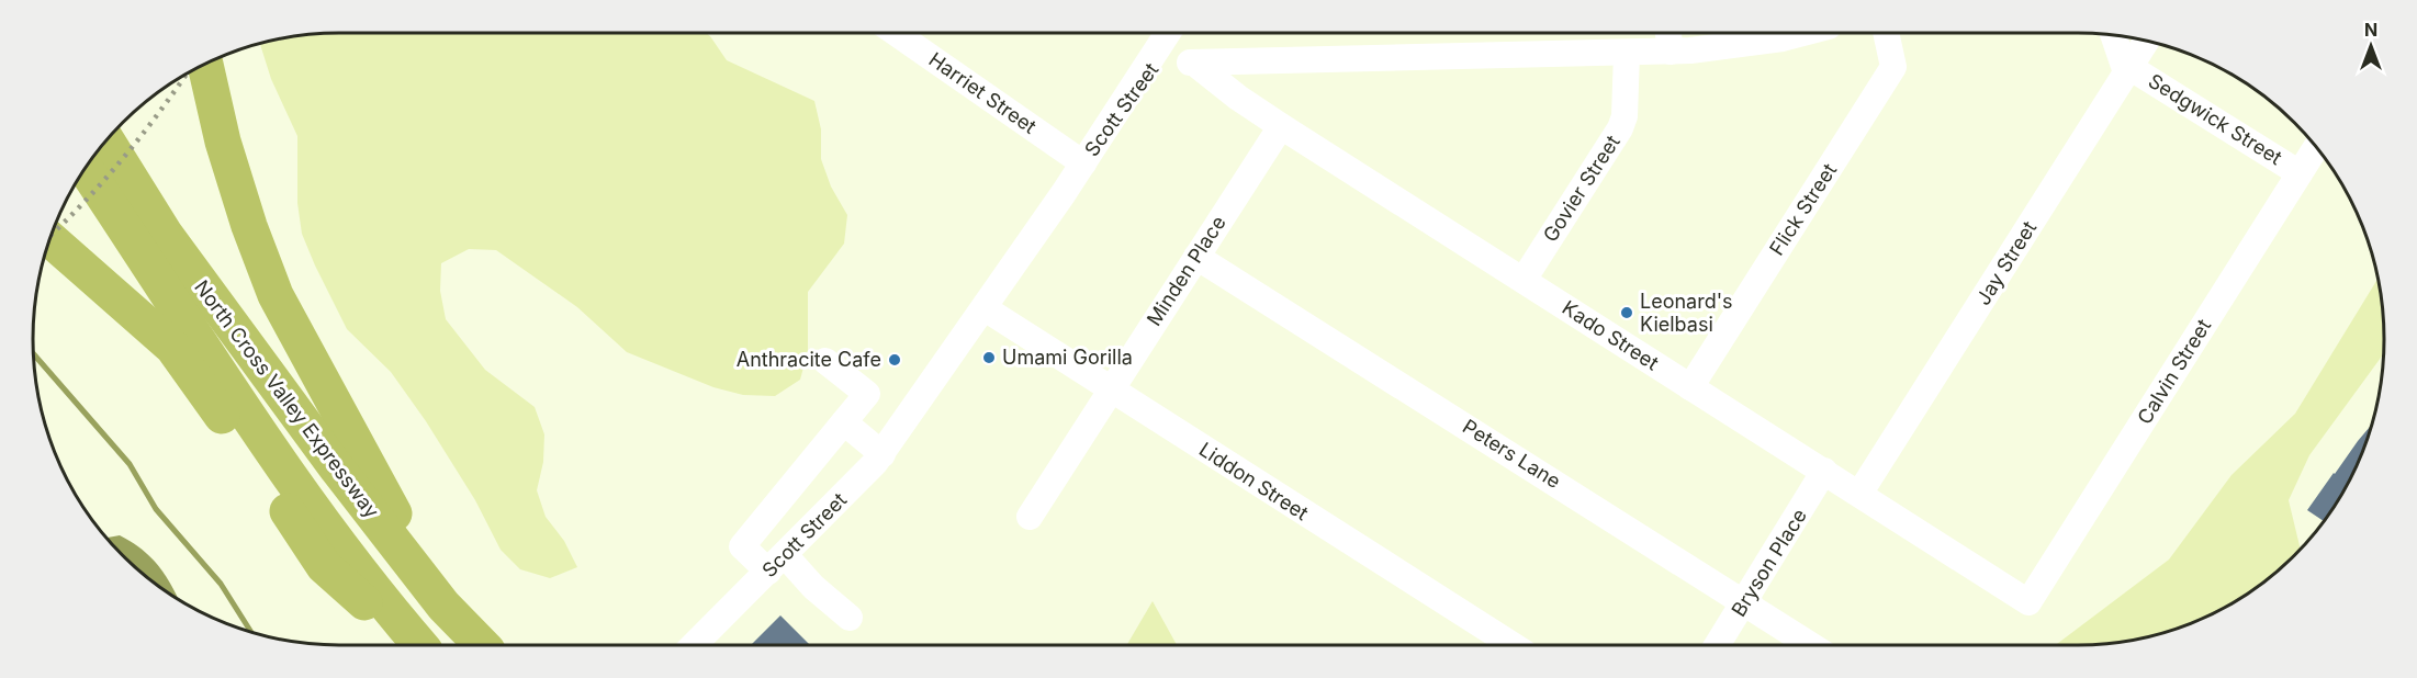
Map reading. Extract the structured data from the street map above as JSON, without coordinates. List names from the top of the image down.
{
  "streets": {
    "highway": ["North Cross Valley Expressway"],
    "street": [
      "Harriet Street",
      "Scott Street",
      "Sedgwick Street",
      "Govier Street",
      "Flick Street",
      "Jay Street",
      "Minden Place",
      "Kado Street",
      "Calvin Street",
      "Peters Lane",
      "Liddon Street",
      "Bryson Place"
    ]
  },
  "crossings": [
    ["Harriet Street", "Scott Street"],
    ["Scott Street", "Govier Street"],
    ["Scott Street", "Kado Street"],
    ["Scott Street", "Liddon Street"],
    ["Sedgwick Street", "Jay Street"],
    ["Sedgwick Street", "Calvin Street"],
    ["Govier Street", "Kado Street"],
    ["Flick Street", "Kado Street"],
    ["Jay Street", "Kado Street"],
    ["Minden Place", "Kado Street"],
    ["Minden Place", "Peters Lane"],
    ["Minden Place", "Liddon Street"],
    ["Kado Street", "Calvin Street"],
    ["Kado Street", "Bryson Place"],
    ["Peters Lane", "Bryson Place"]
  ],
  "places": ["Leonard's Kielbasi", "Umami Gorilla", "Anthracite Cafe"],
  "north": "top"
}
